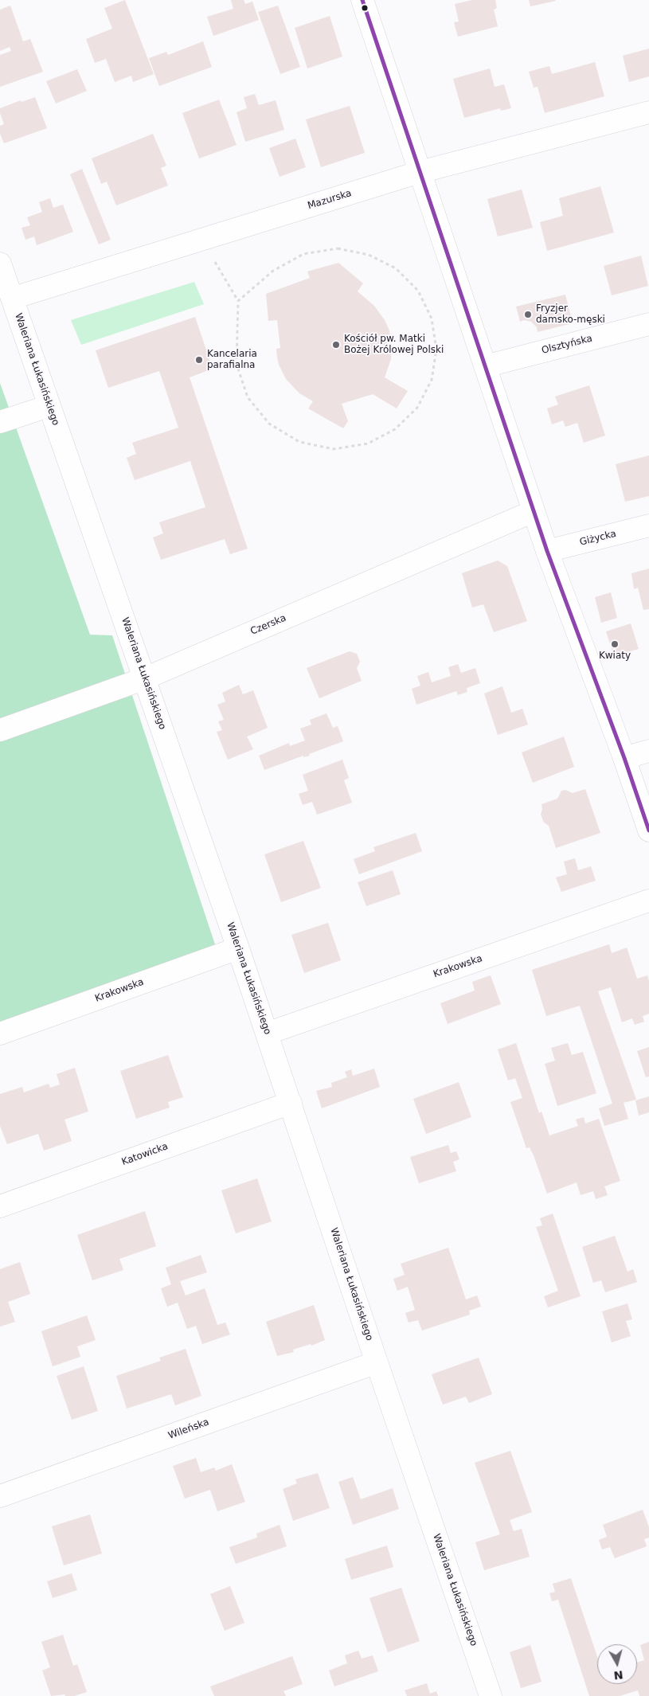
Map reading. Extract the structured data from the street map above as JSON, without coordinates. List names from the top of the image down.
{
  "streets": {
    "street": [
      "Mazurska",
      "Olsztyńska",
      "Waleriana Łukasińskiego",
      "Giżycka",
      "Czerska",
      "Krakowska",
      "Katowicka",
      "Wileńska"
    ]
  },
  "crossings": [
    ["Mazurska", "Waleriana Łukasińskiego"],
    ["Waleriana Łukasińskiego", "Czerska"],
    ["Waleriana Łukasińskiego", "Krakowska"],
    ["Waleriana Łukasińskiego", "Katowicka"],
    ["Waleriana Łukasińskiego", "Wileńska"]
  ],
  "places": [
    "Fryzjer damsko-męski",
    "Kościół pw. Matki Bożej Królowej Polski",
    "Kancelaria parafialna",
    "Kwiaty"
  ],
  "north": "bottom"
}
